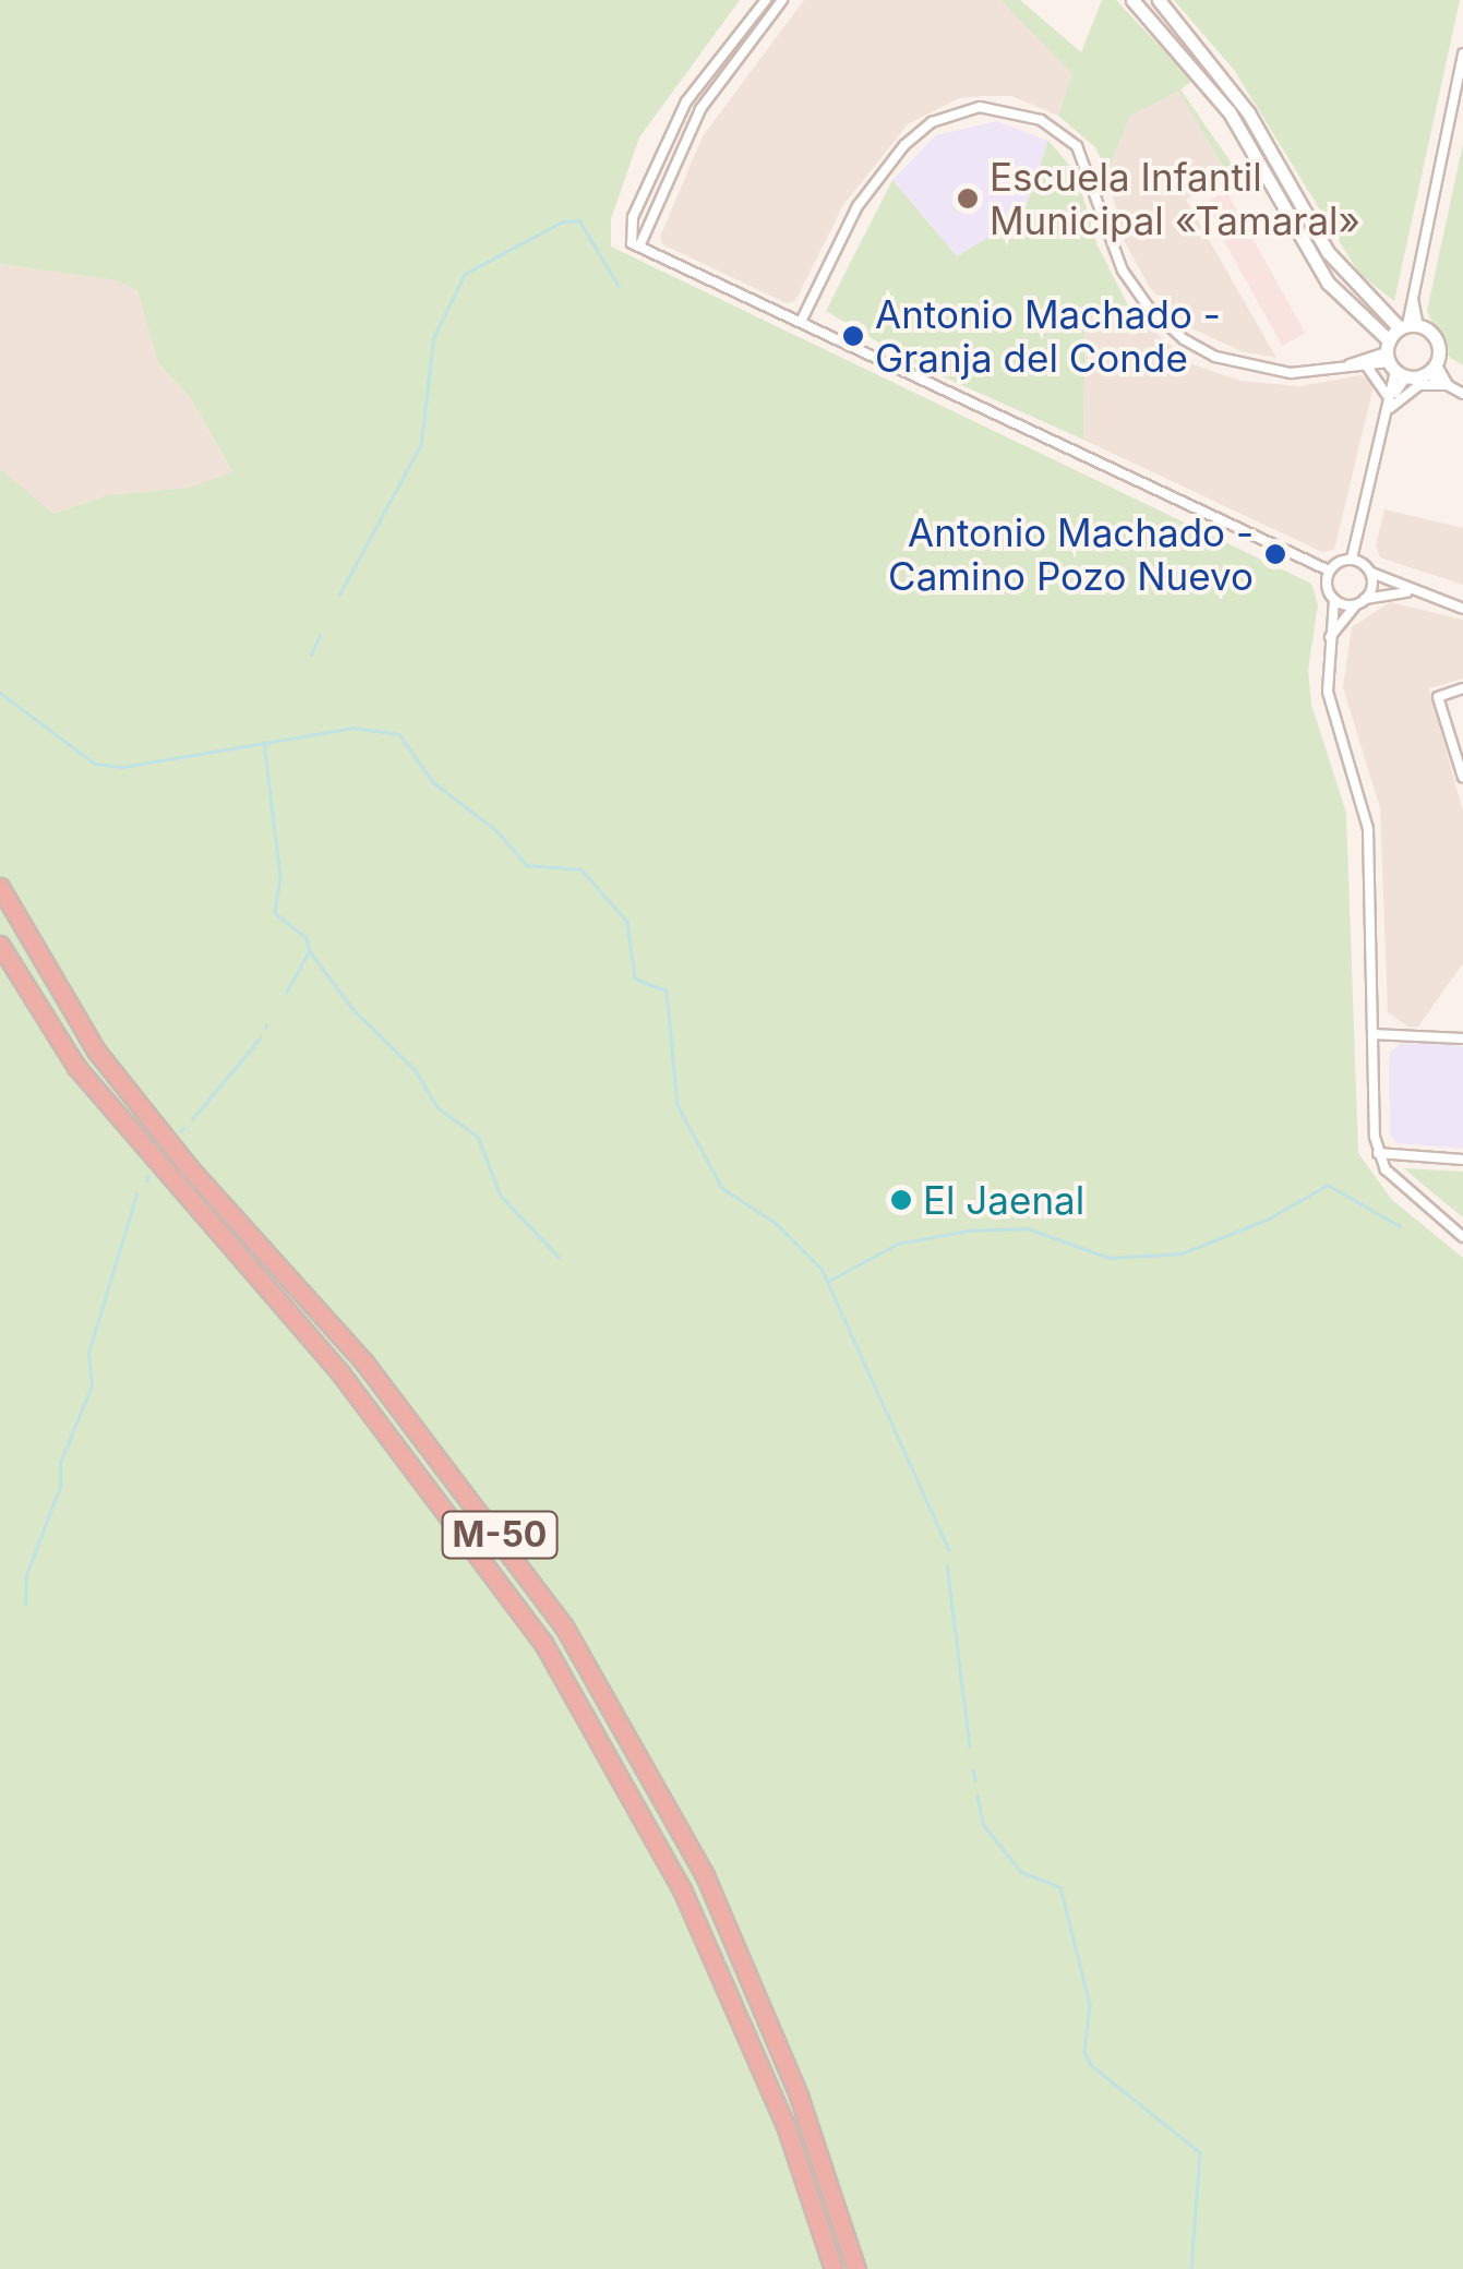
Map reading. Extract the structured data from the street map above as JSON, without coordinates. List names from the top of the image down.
{
  "streets": {
    "highway": ["M-50"]
  },
  "places": [
    "Escuela Infantil Municipal «Tamaral»",
    "Antonio Machado - Granja del Conde",
    "Antonio Machado - Camino Pozo Nuevo",
    "El Jaenal"
  ]
}
